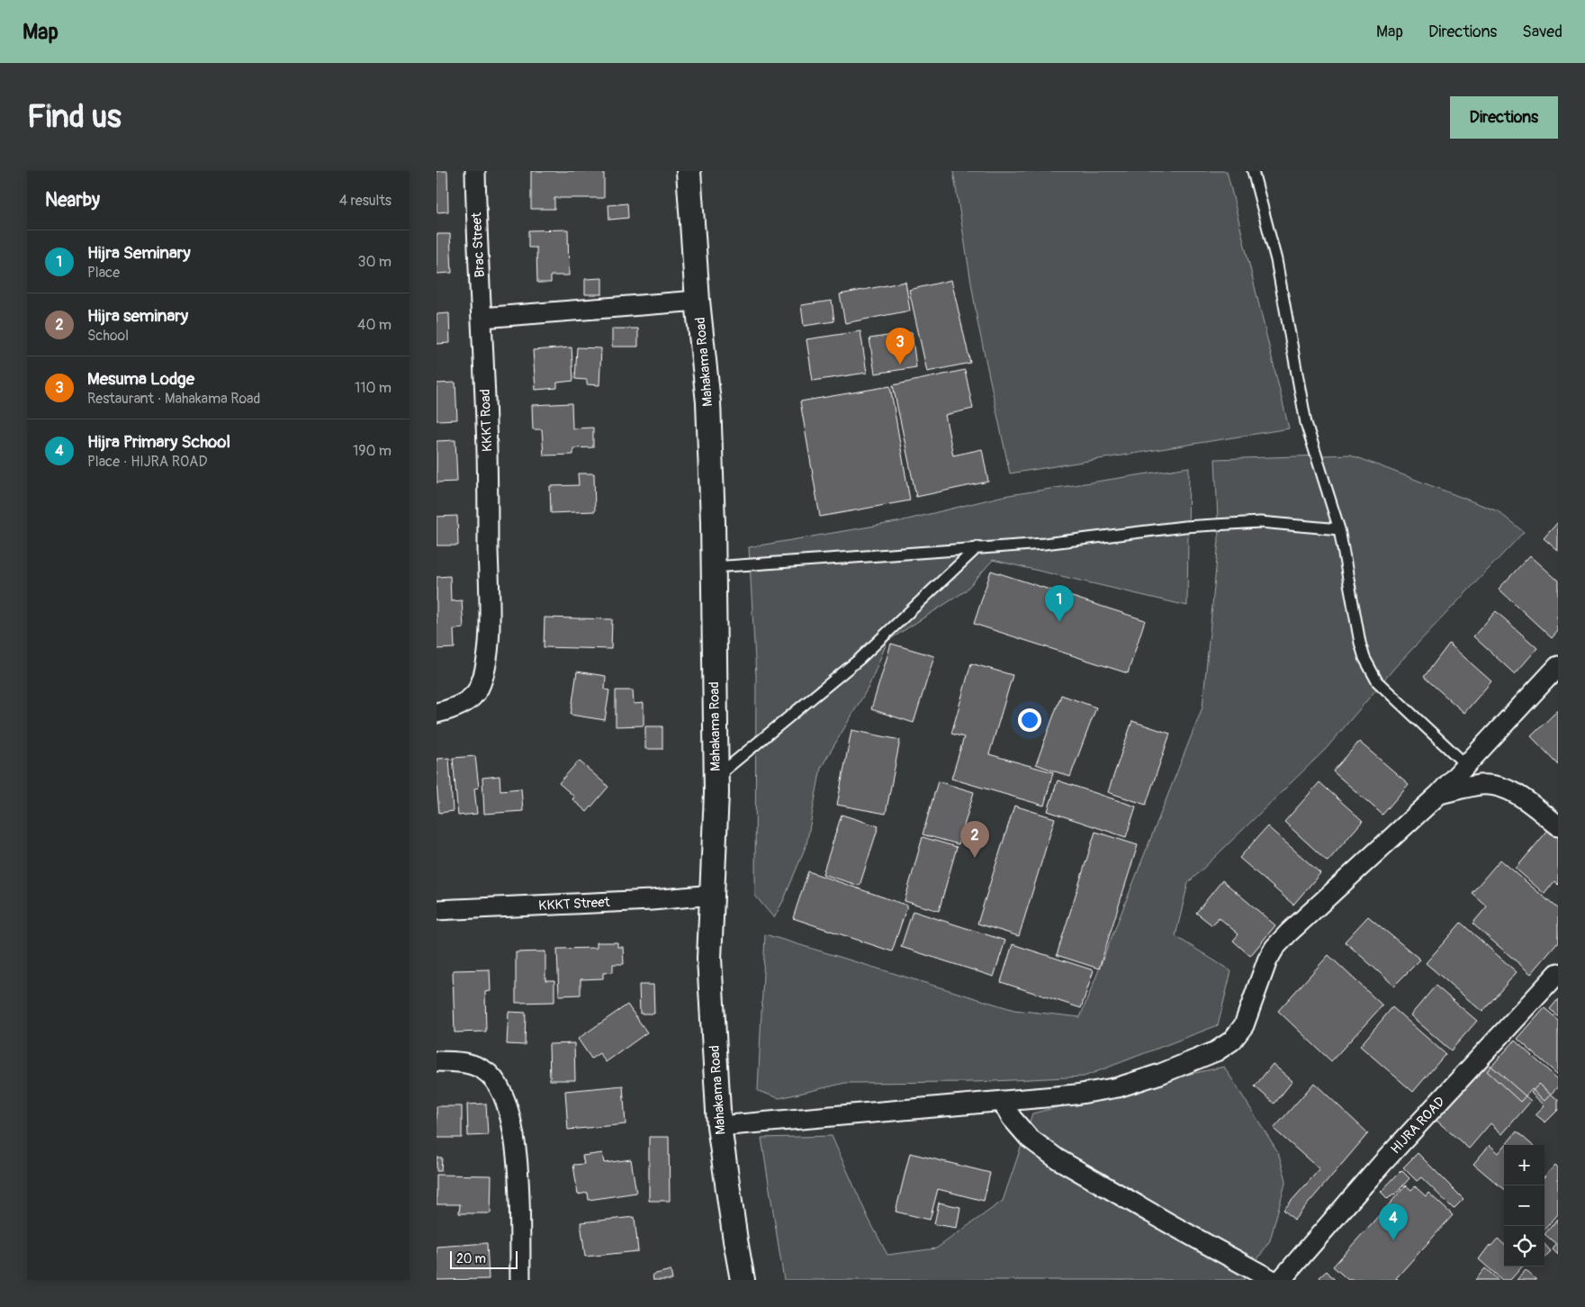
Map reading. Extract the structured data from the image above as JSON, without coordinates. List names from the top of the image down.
{
  "streets": {
    "street": [
      "Brac Street",
      "Mahakama Road",
      "KKKT Road",
      "KKKT Street",
      "HIJRA ROAD"
    ]
  },
  "crossings": [
    ["Brac Street", "KKKT Road"],
    ["Mahakama Road", "KKKT Street"]
  ],
  "scale_bar": "20 m",
  "page": {
    "header": "Map",
    "nav": ["Map", "Directions", "Saved"],
    "buttons": "Directions",
    "title": "Find us",
    "heading": ["Nearby", "4 results"],
    "list": [
      {
        "mark": "1",
        "name": "Hijra Seminary",
        "note": "Place",
        "value": "30 m"
      },
      {
        "mark": "2",
        "name": "Hijra seminary",
        "note": "School",
        "value": "40 m"
      },
      {
        "mark": "3",
        "name": "Mesuma Lodge",
        "note": "Restaurant · Mahakama Road",
        "value": "110 m"
      },
      {
        "mark": "4",
        "name": "Hijra Primary School",
        "note": "Place · HIJRA ROAD",
        "value": "190 m"
      }
    ],
    "pins": [
      "3",
      "1",
      "2",
      "4"
    ],
    "map_buttons": ["+", "−"],
    "scale": "20 m"
  }
}
